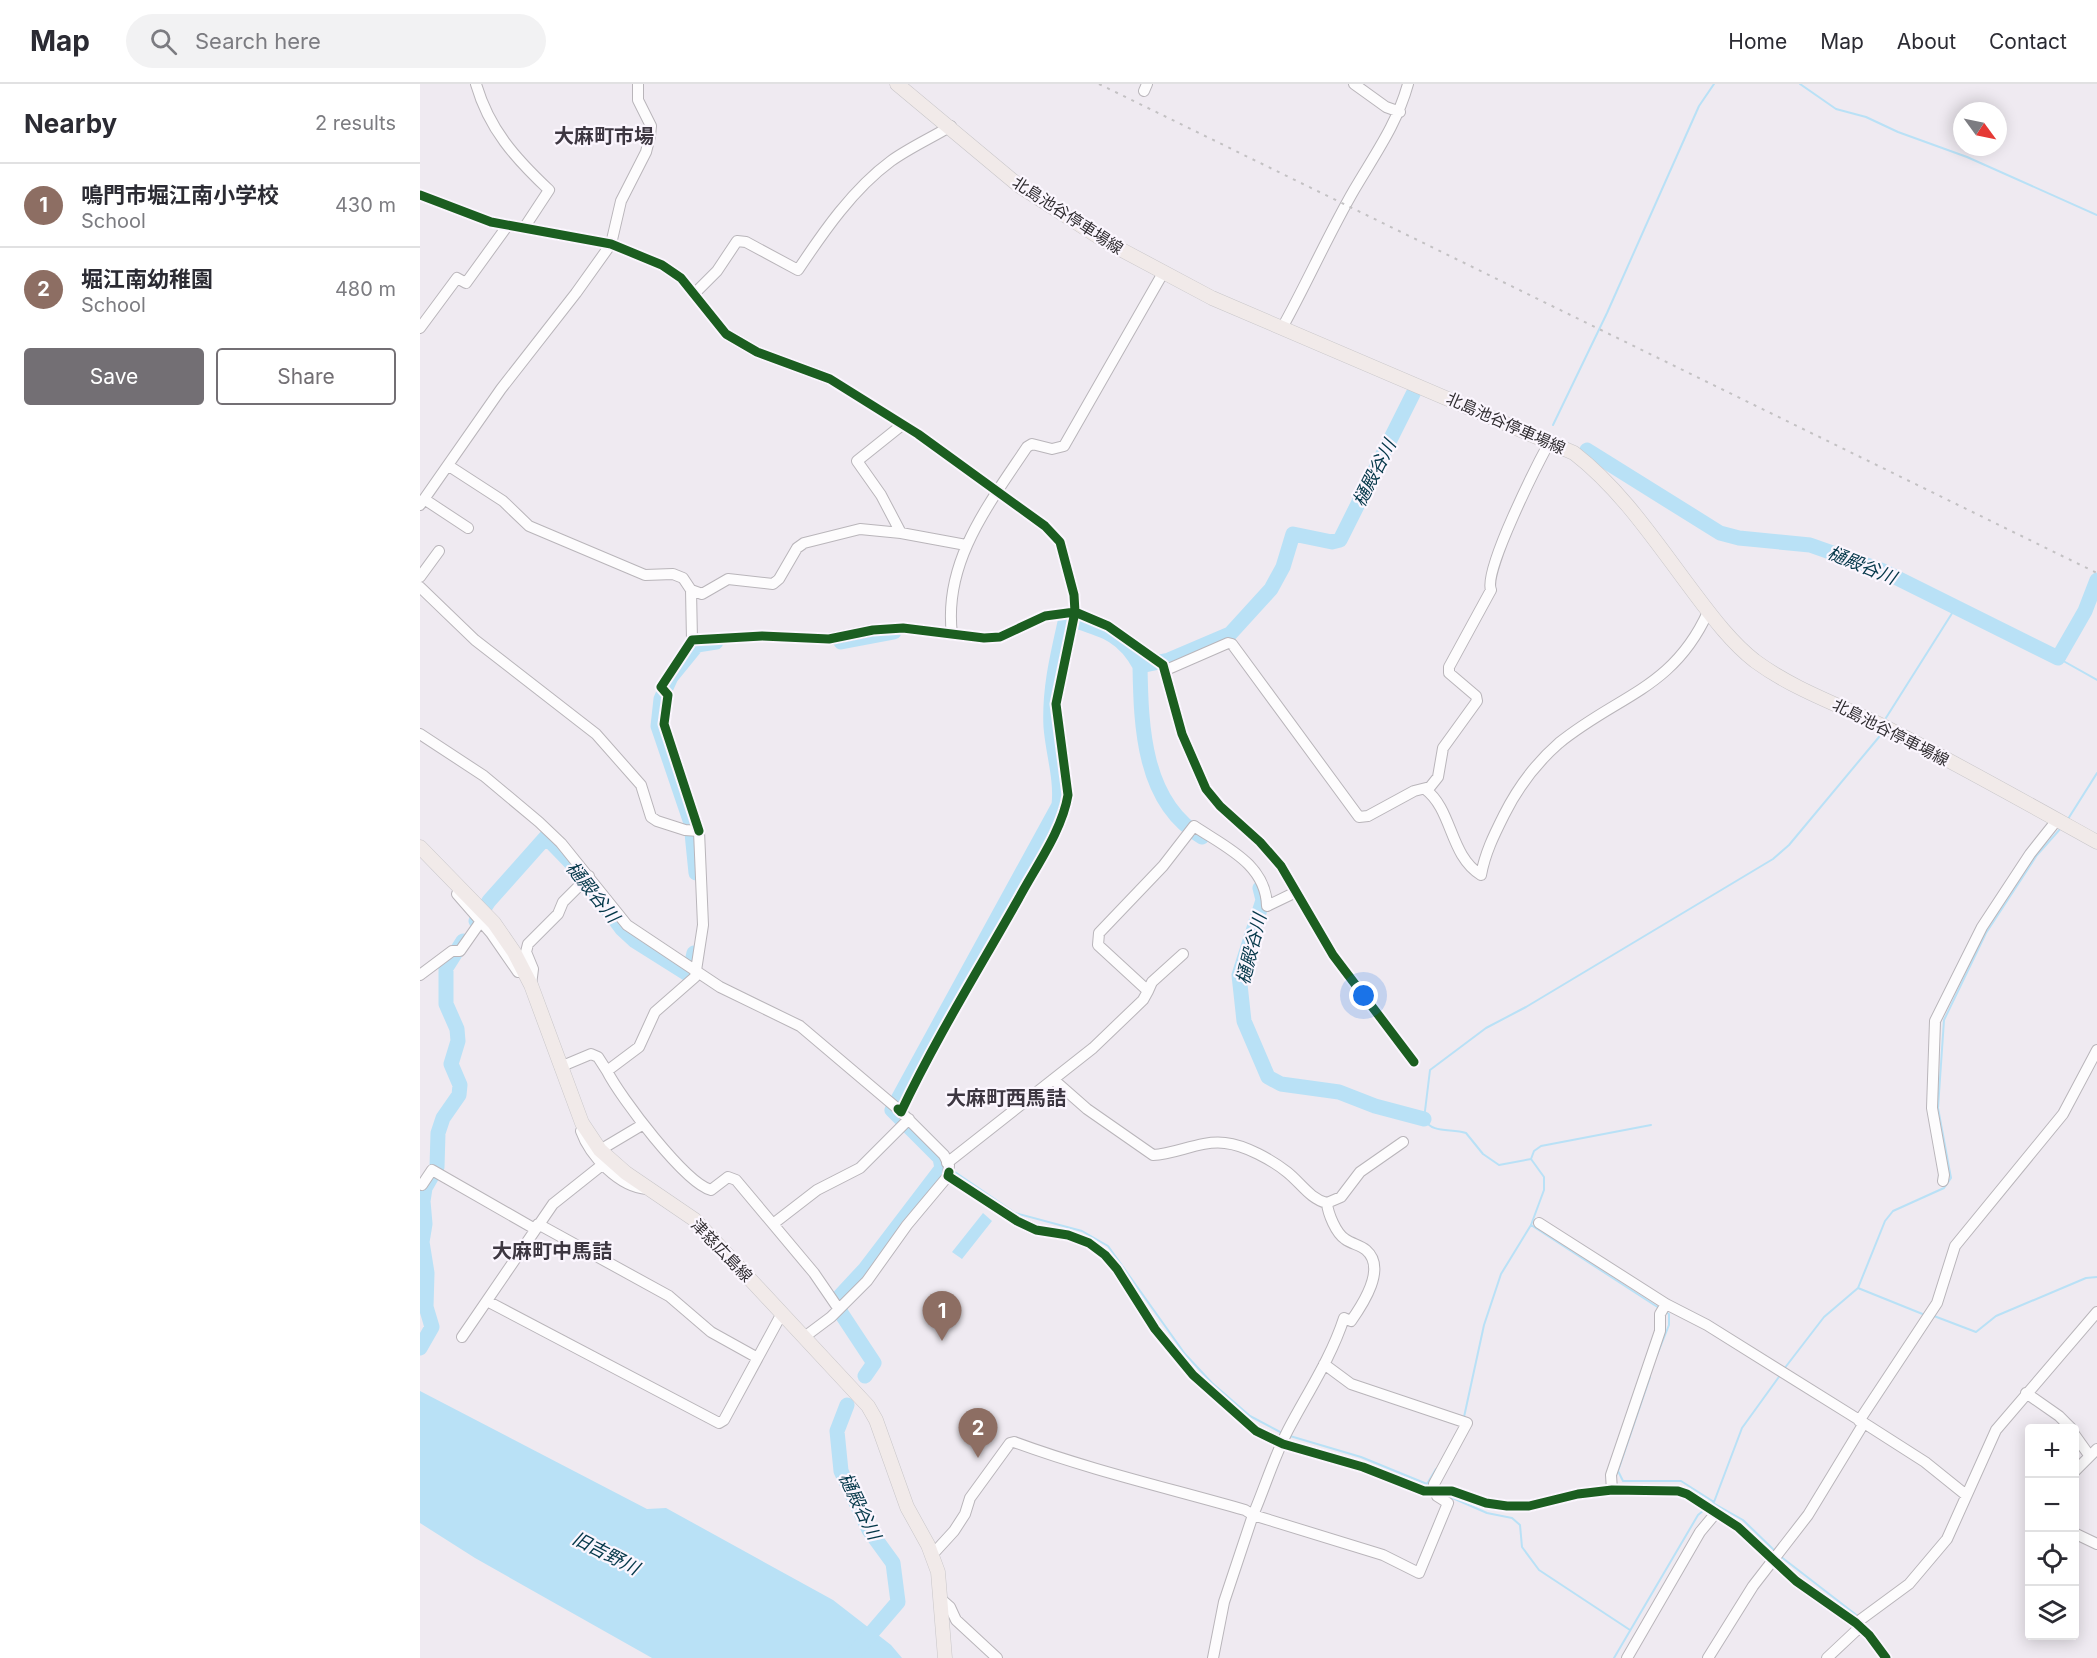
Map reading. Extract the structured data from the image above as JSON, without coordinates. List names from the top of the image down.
{
  "streets": {
    "main road": ["北島池谷停車場線", "津慈広島線"]
  },
  "districts": ["大麻町市場", "大麻町西馬詰", "大麻町中馬詰"],
  "water": ["樋殿谷川", "旧吉野川"],
  "north": "bottom right",
  "page": {
    "header": "Map",
    "search": "Search here",
    "nav": [
      "Home",
      "Map",
      "About",
      "Contact"
    ],
    "heading": ["Nearby", "2 results"],
    "list": [
      {
        "mark": "1",
        "name": "鳴門市堀江南小学校",
        "note": "School",
        "value": "430 m"
      },
      {
        "mark": "2",
        "name": "堀江南幼稚園",
        "note": "School",
        "value": "480 m"
      }
    ],
    "buttons": ["Save", "Share"],
    "pins": ["1", "2"],
    "map_buttons": ["+", "−"]
  }
}
